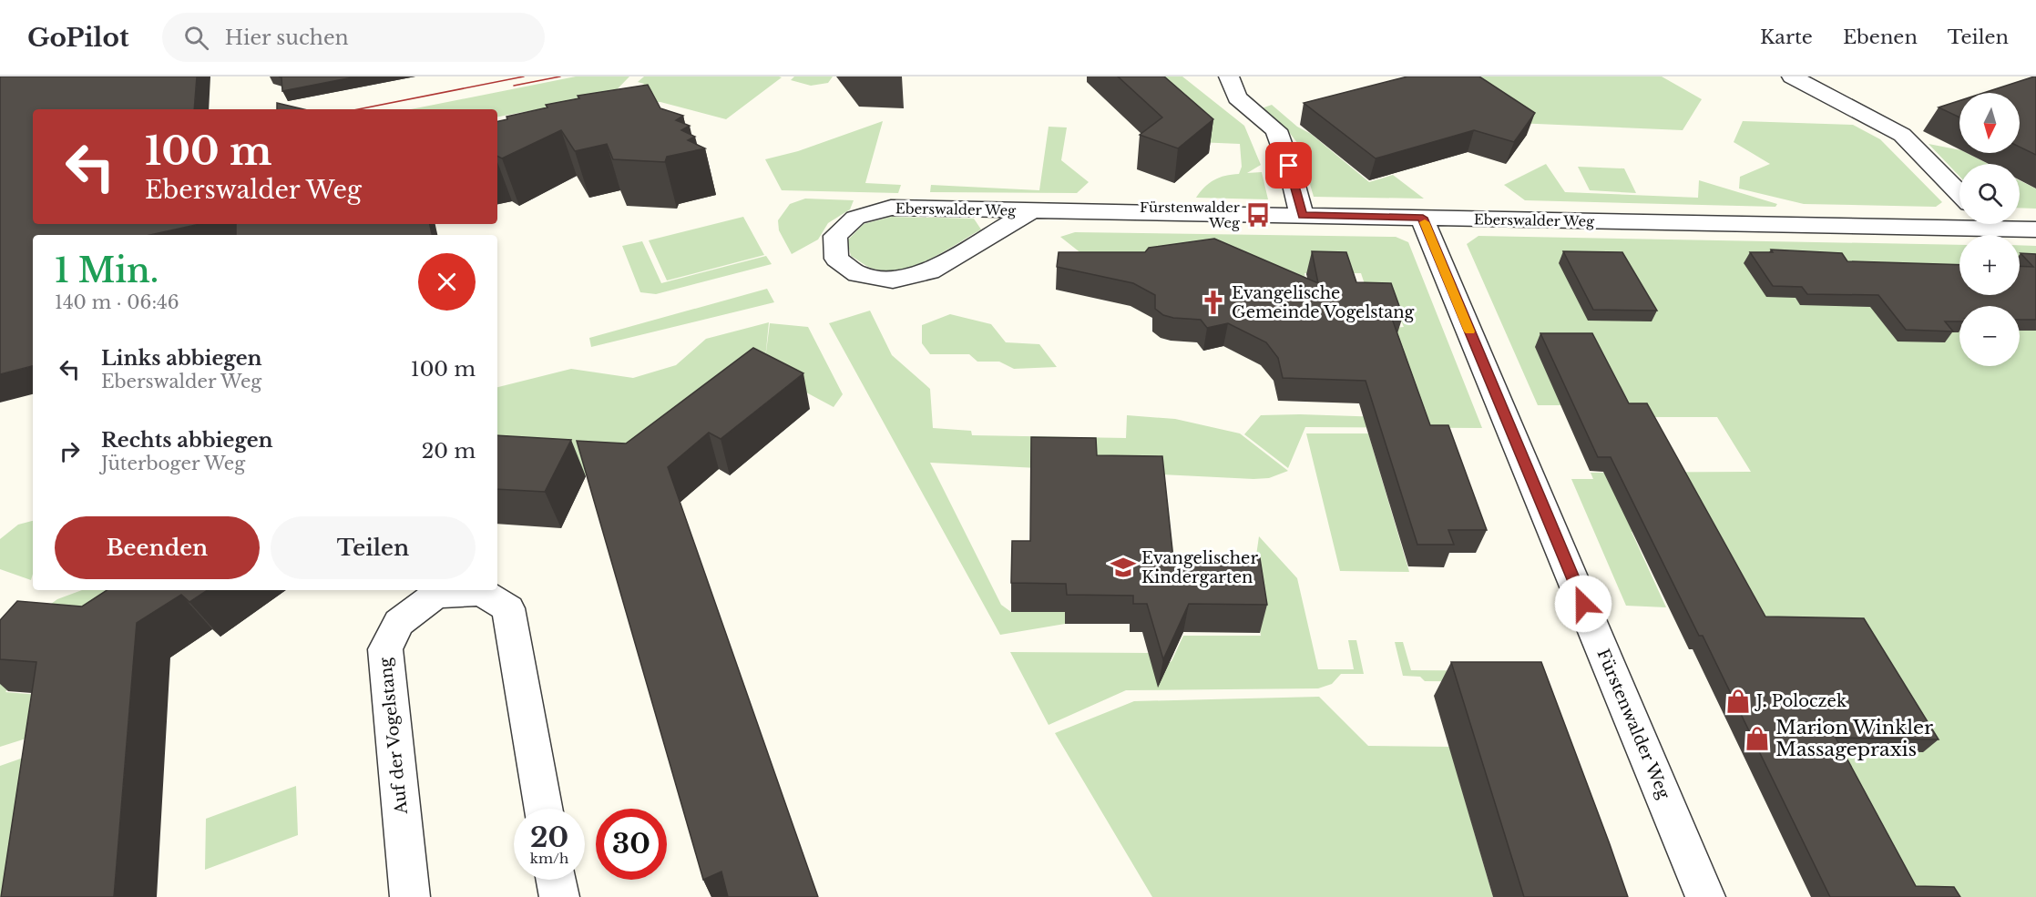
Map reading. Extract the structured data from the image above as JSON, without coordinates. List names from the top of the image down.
{
  "streets": {
    "street": ["Eberswalder Weg", "Fürstenwalder Weg", "Auf der Vogelstang"]
  },
  "crossings": [
    ["Eberswalder Weg", "Fürstenwalder Weg"]
  ],
  "places": {
    "bus stop": ["Fürstenwalder Weg"],
    "church": ["Evangelische Gemeinde Vogelstang"],
    "school or university": ["Evangelischer Kindergarten"],
    "shop": ["J. Poloczek", "Marion Winkler Massagepraxis"]
  },
  "north": "bottom",
  "page": {
    "header": "GoPilot",
    "search": "Hier suchen",
    "nav": ["Karte", "Ebenen", "Teilen"],
    "map_buttons": ["+", "−"],
    "turn": ["100 m", "Eberswalder Weg"],
    "heading": ["1 Min.", "140 m · 06:46"],
    "list": [
      {
        "name": "Links abbiegen",
        "note": "Eberswalder Weg",
        "value": "100 m"
      },
      {
        "name": "Rechts abbiegen",
        "note": "Jüterboger Weg",
        "value": "20 m"
      }
    ],
    "buttons": ["Beenden", "Teilen"],
    "speed": "20 km/h",
    "limit": "30"
  }
}
